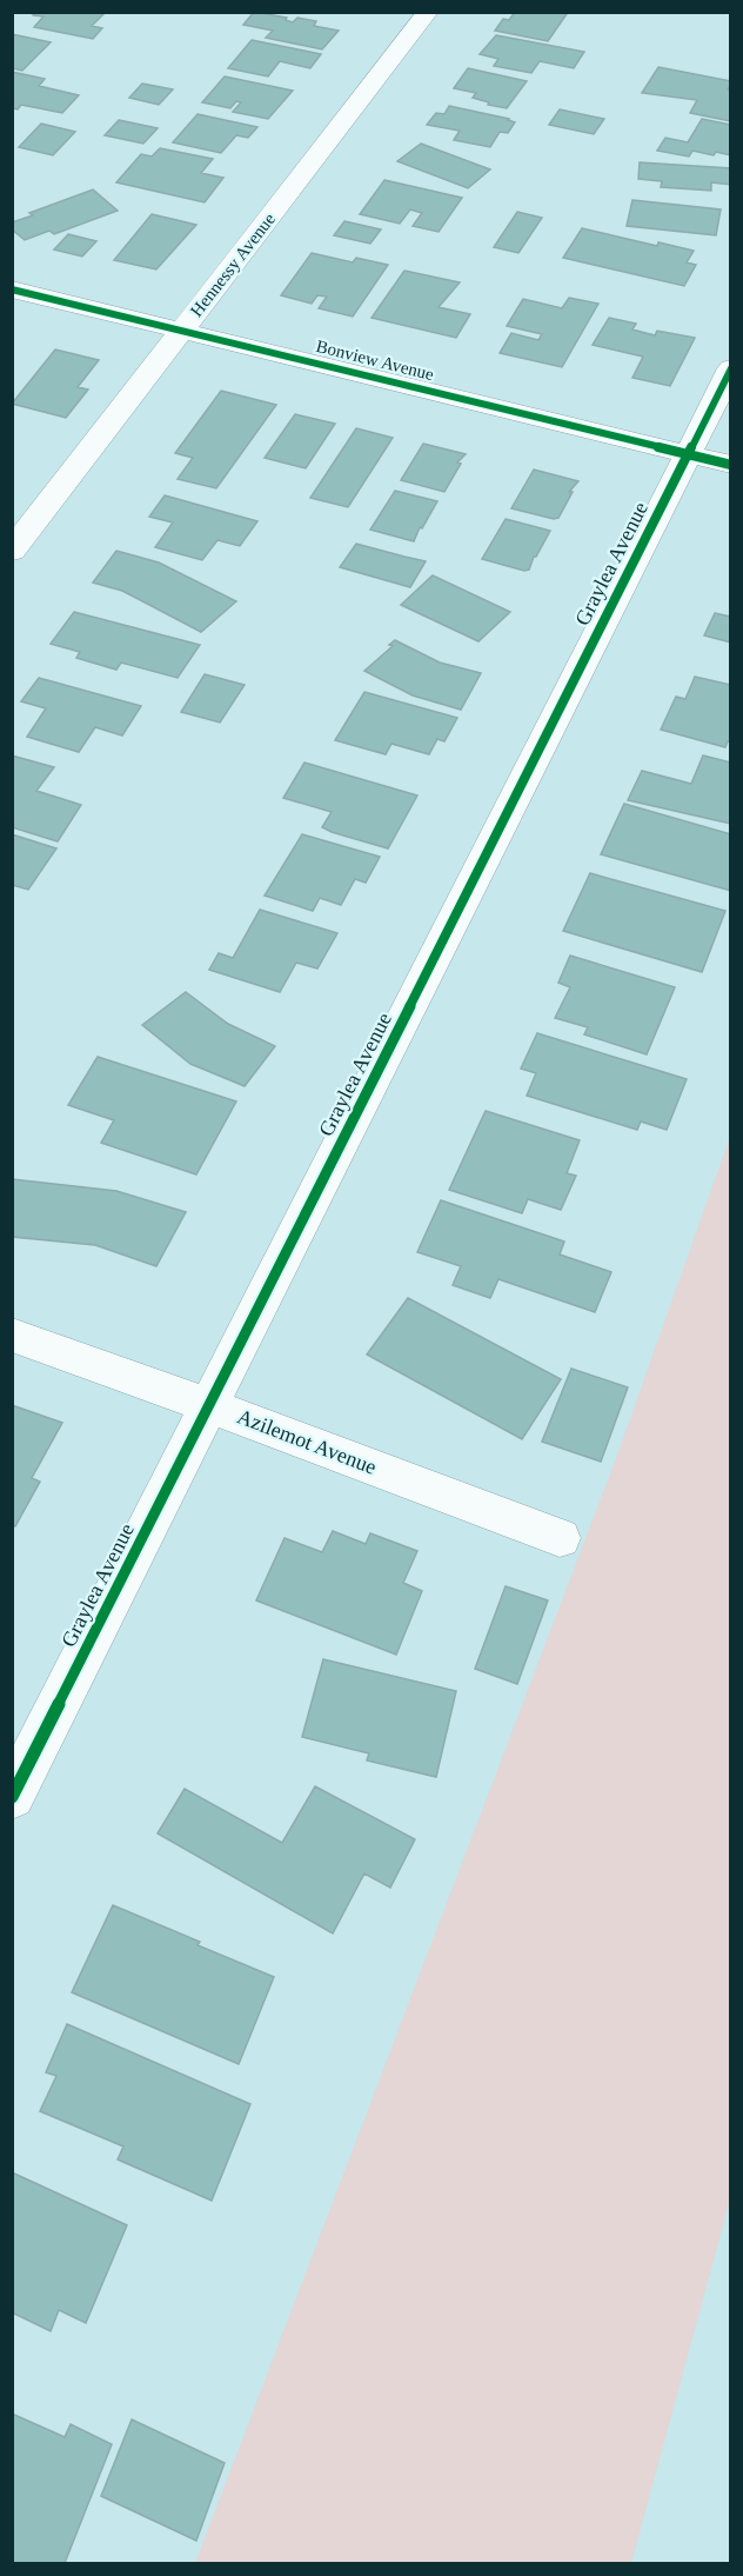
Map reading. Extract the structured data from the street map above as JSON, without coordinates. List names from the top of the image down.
{
  "streets": {
    "street": [
      "Hennessy Avenue",
      "Bonview Avenue",
      "Graylea Avenue",
      "Azilemot Avenue"
    ]
  },
  "crossings": [
    ["Hennessy Avenue", "Bonview Avenue"],
    ["Bonview Avenue", "Graylea Avenue"],
    ["Graylea Avenue", "Azilemot Avenue"]
  ]
}
